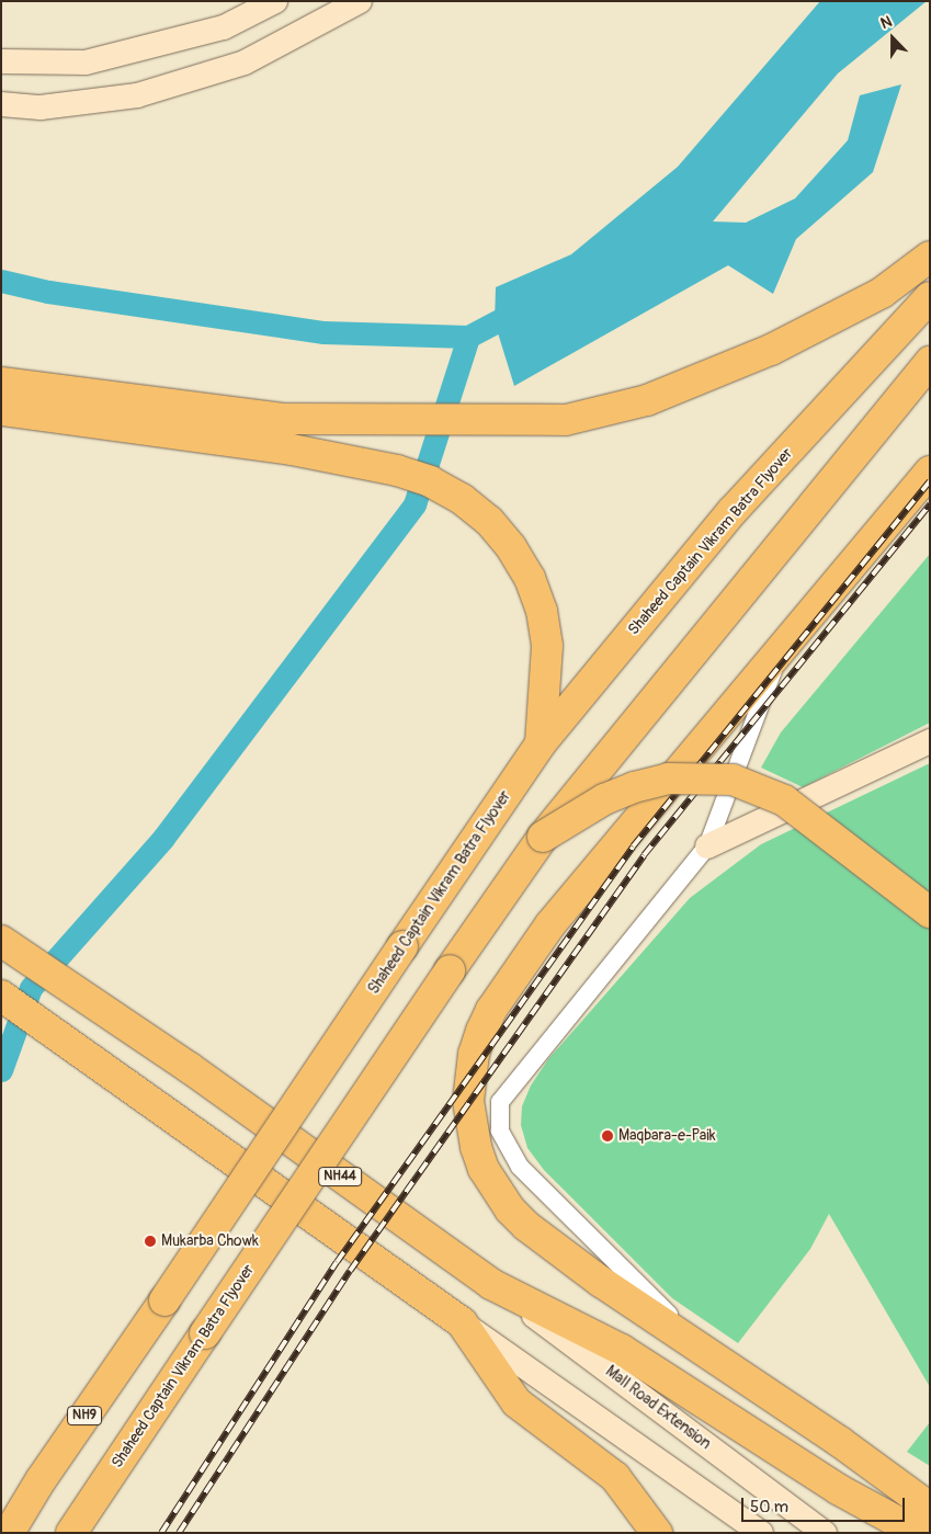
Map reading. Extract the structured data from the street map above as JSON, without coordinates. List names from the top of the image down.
{
  "streets": {
    "highway": ["Shaheed Captain Vikram Batra Flyover", "NH44", "NH9"],
    "main road": ["Mall Road Extension"]
  },
  "crossings": [
    ["NH44", "Mall Road Extension"]
  ],
  "places": ["Maqbara-e-Paik", "Mukarba Chowk"],
  "scale_bar": "50 m",
  "north": "top"
}
